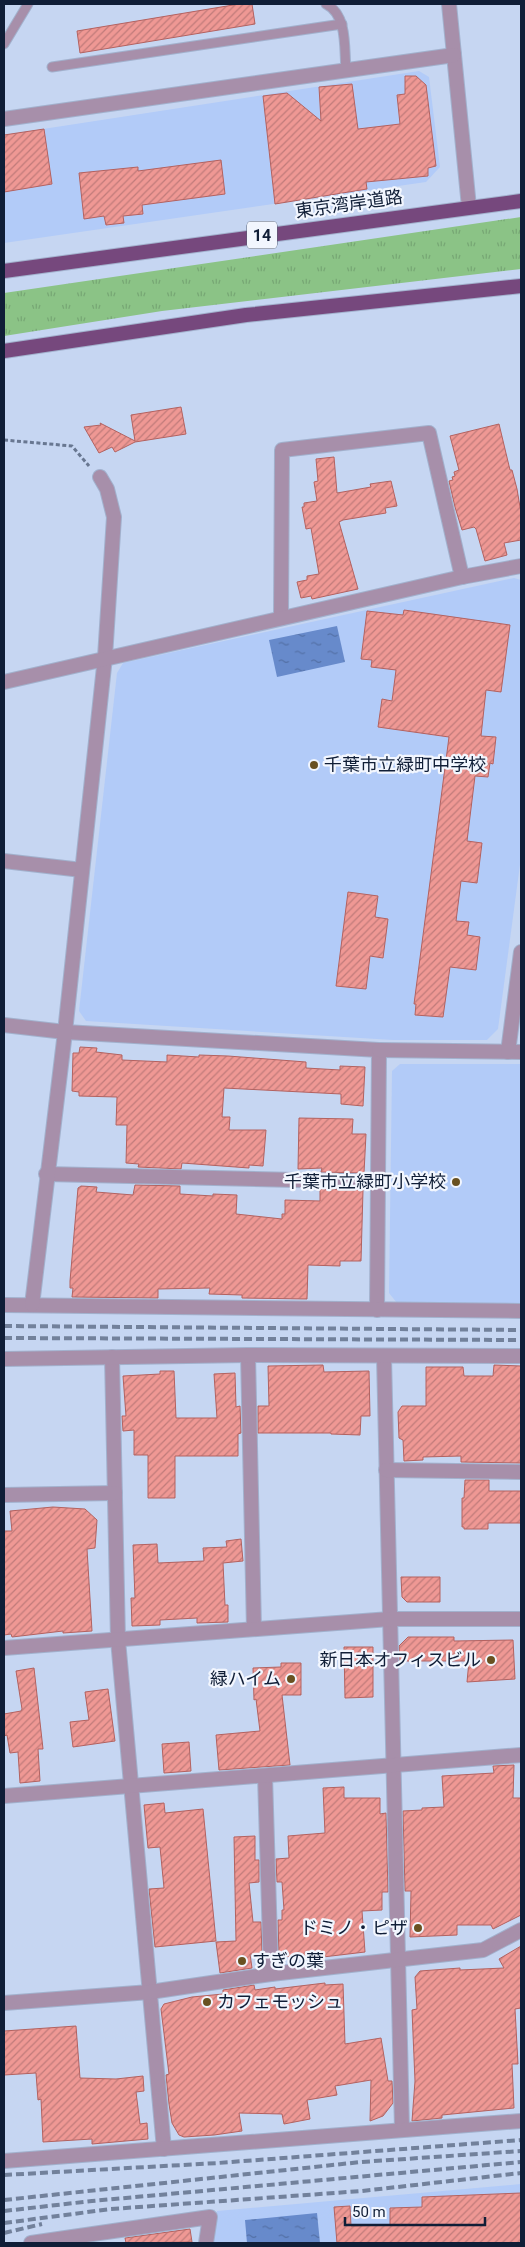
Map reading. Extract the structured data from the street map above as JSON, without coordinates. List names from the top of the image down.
{
  "streets": {
    "highway": ["東京湾岸道路", "14"]
  },
  "places": [
    "千葉市立緑町中学校",
    "千葉市立緑町小学校",
    "新日本オフィスビル",
    "緑ハイム",
    "ドミノ・ピザ",
    "すぎの葉",
    "カフェモッシュ"
  ],
  "scale_bar": "50 m"
}
